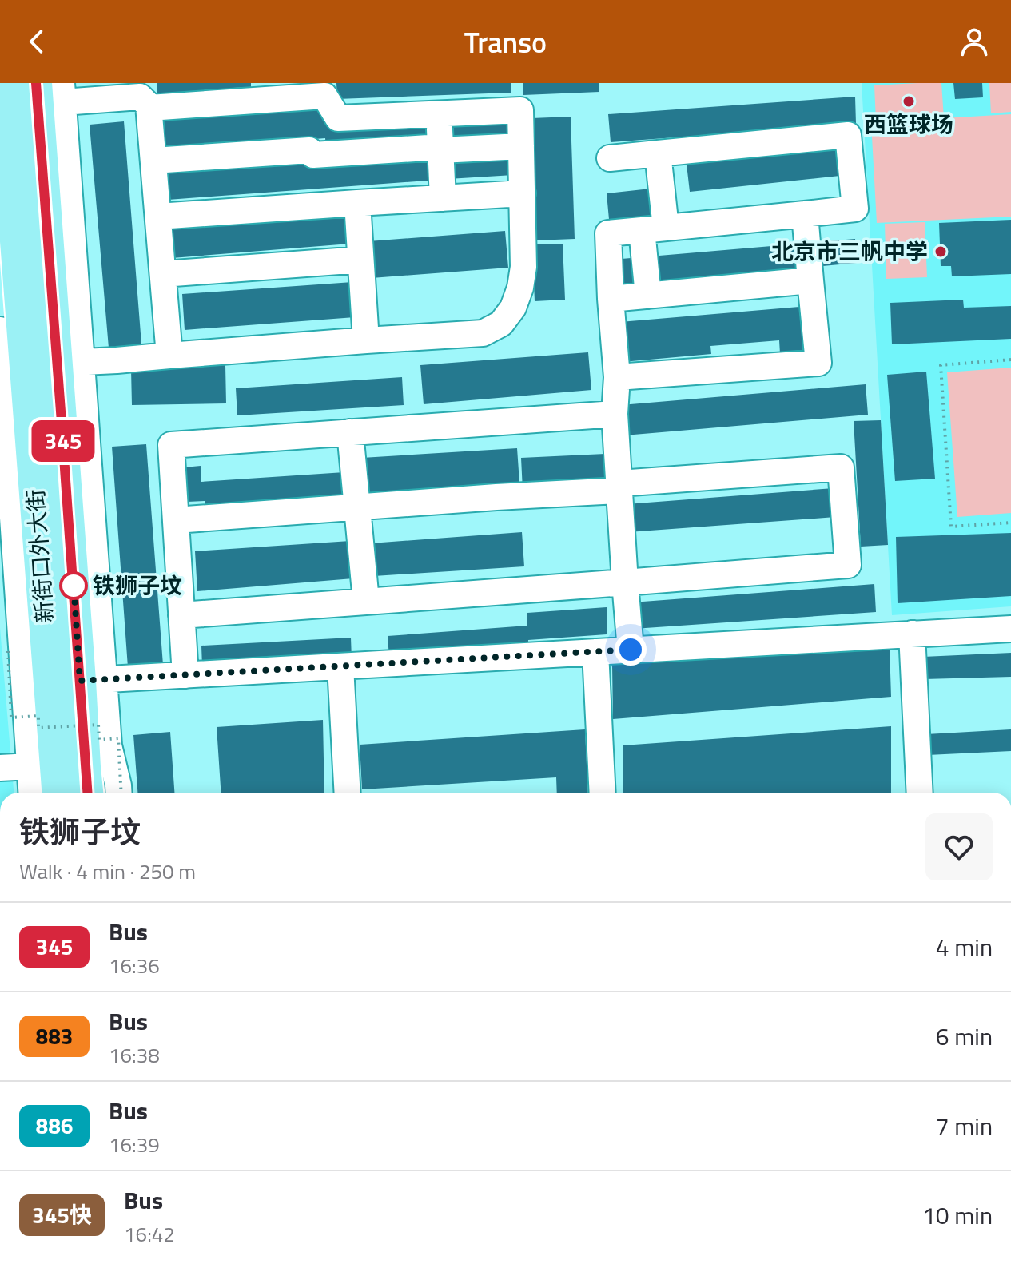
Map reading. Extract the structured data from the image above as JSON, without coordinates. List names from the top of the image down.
{
  "streets": {
    "main road": ["新街口外大街"]
  },
  "places": ["西篮球场", "北京市三帆中学", "铁狮子坟"],
  "lines": ["bus line 345"],
  "page": {
    "header": "Transo",
    "on_map": "345",
    "heading": ["铁狮子坟", "Walk · 4 min · 250 m"],
    "list": [
      {
        "mark": "345",
        "name": "Bus",
        "note": "16:36",
        "value": "4 min"
      },
      {
        "mark": "883",
        "name": "Bus",
        "note": "16:38",
        "value": "6 min"
      },
      {
        "mark": "886",
        "name": "Bus",
        "note": "16:39",
        "value": "7 min"
      },
      {
        "mark": "345快",
        "name": "Bus",
        "note": "16:42",
        "value": "10 min"
      }
    ]
  }
}
